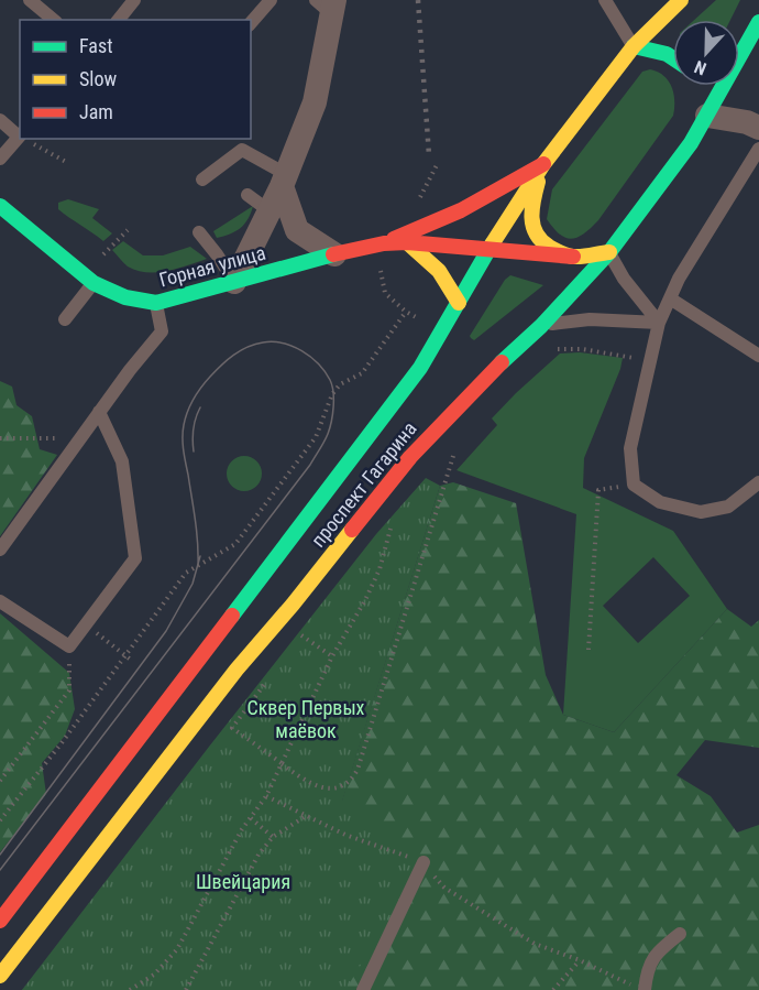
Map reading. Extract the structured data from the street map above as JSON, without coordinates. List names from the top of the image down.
{
  "streets": {
    "main road": ["Горная улица", "проспект Гагарина"]
  },
  "crossings": [
    ["Горная улица", "проспект Гагарина"]
  ],
  "parks": ["Сквер Первых маёвок", "Швейцария"],
  "legend": ["Fast", "Slow", "Jam"],
  "north": "bottom"
}
